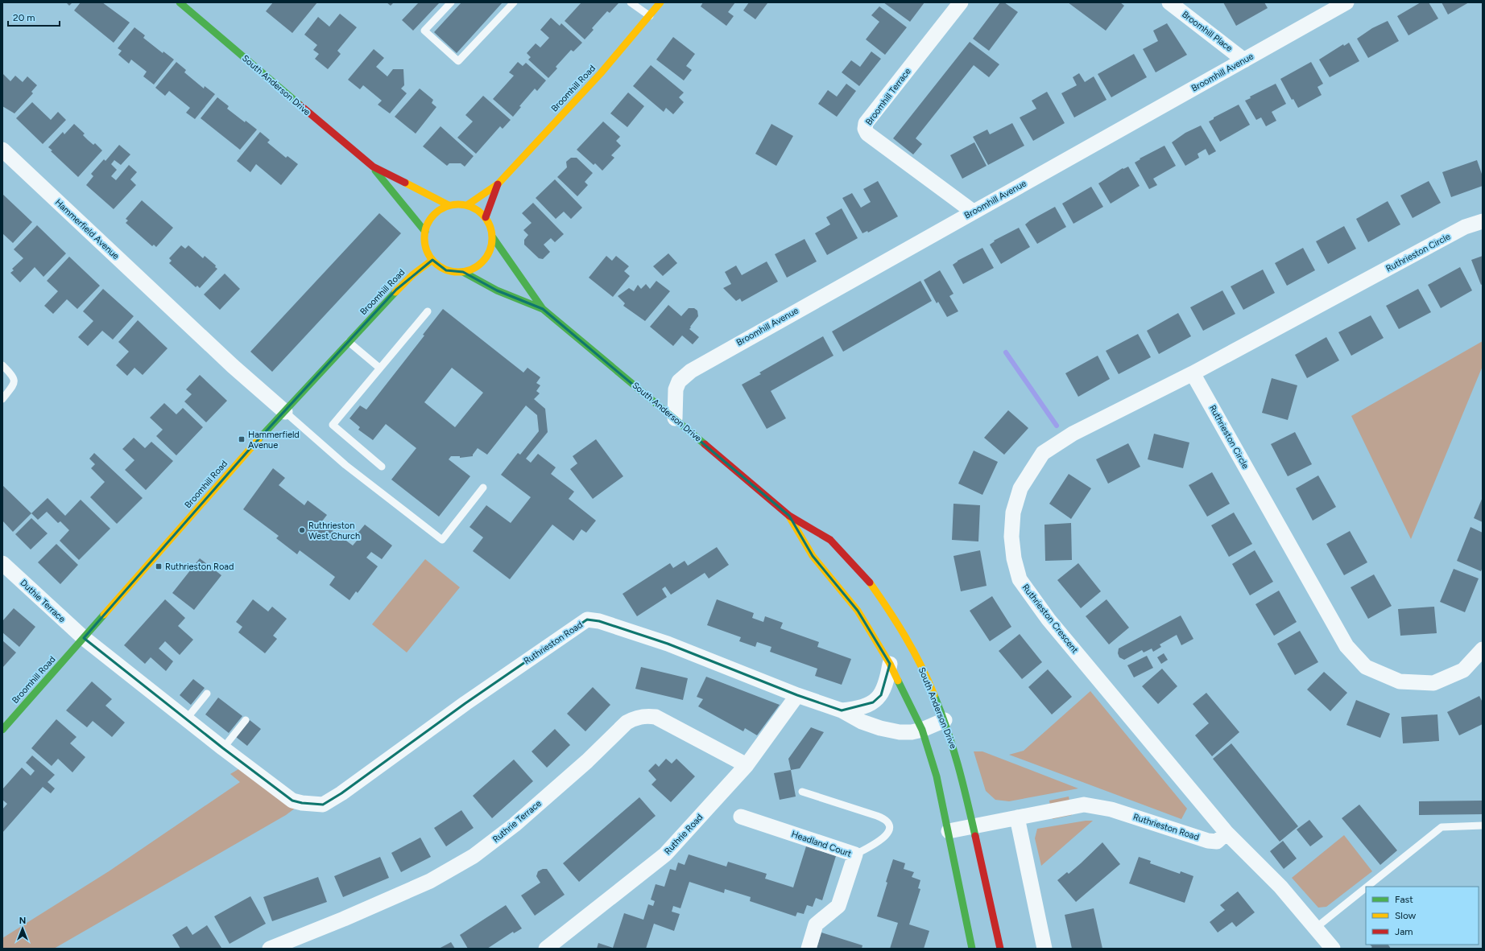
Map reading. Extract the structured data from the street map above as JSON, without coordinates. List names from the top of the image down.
{
  "streets": {
    "main road": ["South Anderson Drive", "Broomhill Road"],
    "street": [
      "Broomhill Place",
      "Broomhill Avenue",
      "Broomhill Terrace",
      "Hammerfield Avenue",
      "Ruthrieston Circle",
      "Duthie Terrace",
      "Ruthrieston Crescent",
      "Ruthrieston Road",
      "Ruthrie Terrace",
      "Ruthrie Road",
      "Headland Court"
    ]
  },
  "crossings": [
    ["Broomhill Place", "Broomhill Avenue"],
    ["Broomhill Avenue", "South Anderson Drive"],
    ["Broomhill Avenue", "Broomhill Terrace"],
    ["South Anderson Drive", "Ruthrieston Road"],
    ["Broomhill Road", "Hammerfield Avenue"],
    ["Broomhill Road", "Duthie Terrace"],
    ["Ruthrieston Circle", "Ruthrieston Crescent"],
    ["Ruthrieston Crescent", "Ruthrieston Road"],
    ["Ruthrieston Road", "Ruthrie Road"],
    ["Ruthrie Terrace", "Ruthrie Road"]
  ],
  "places": {
    "transit": ["Hammerfield Avenue", "Ruthrieston Road"],
    "other": ["Ruthrieston West Church"]
  },
  "legend": ["Fast", "Slow", "Jam"],
  "scale_bar": "20 m",
  "north": "top"
}
